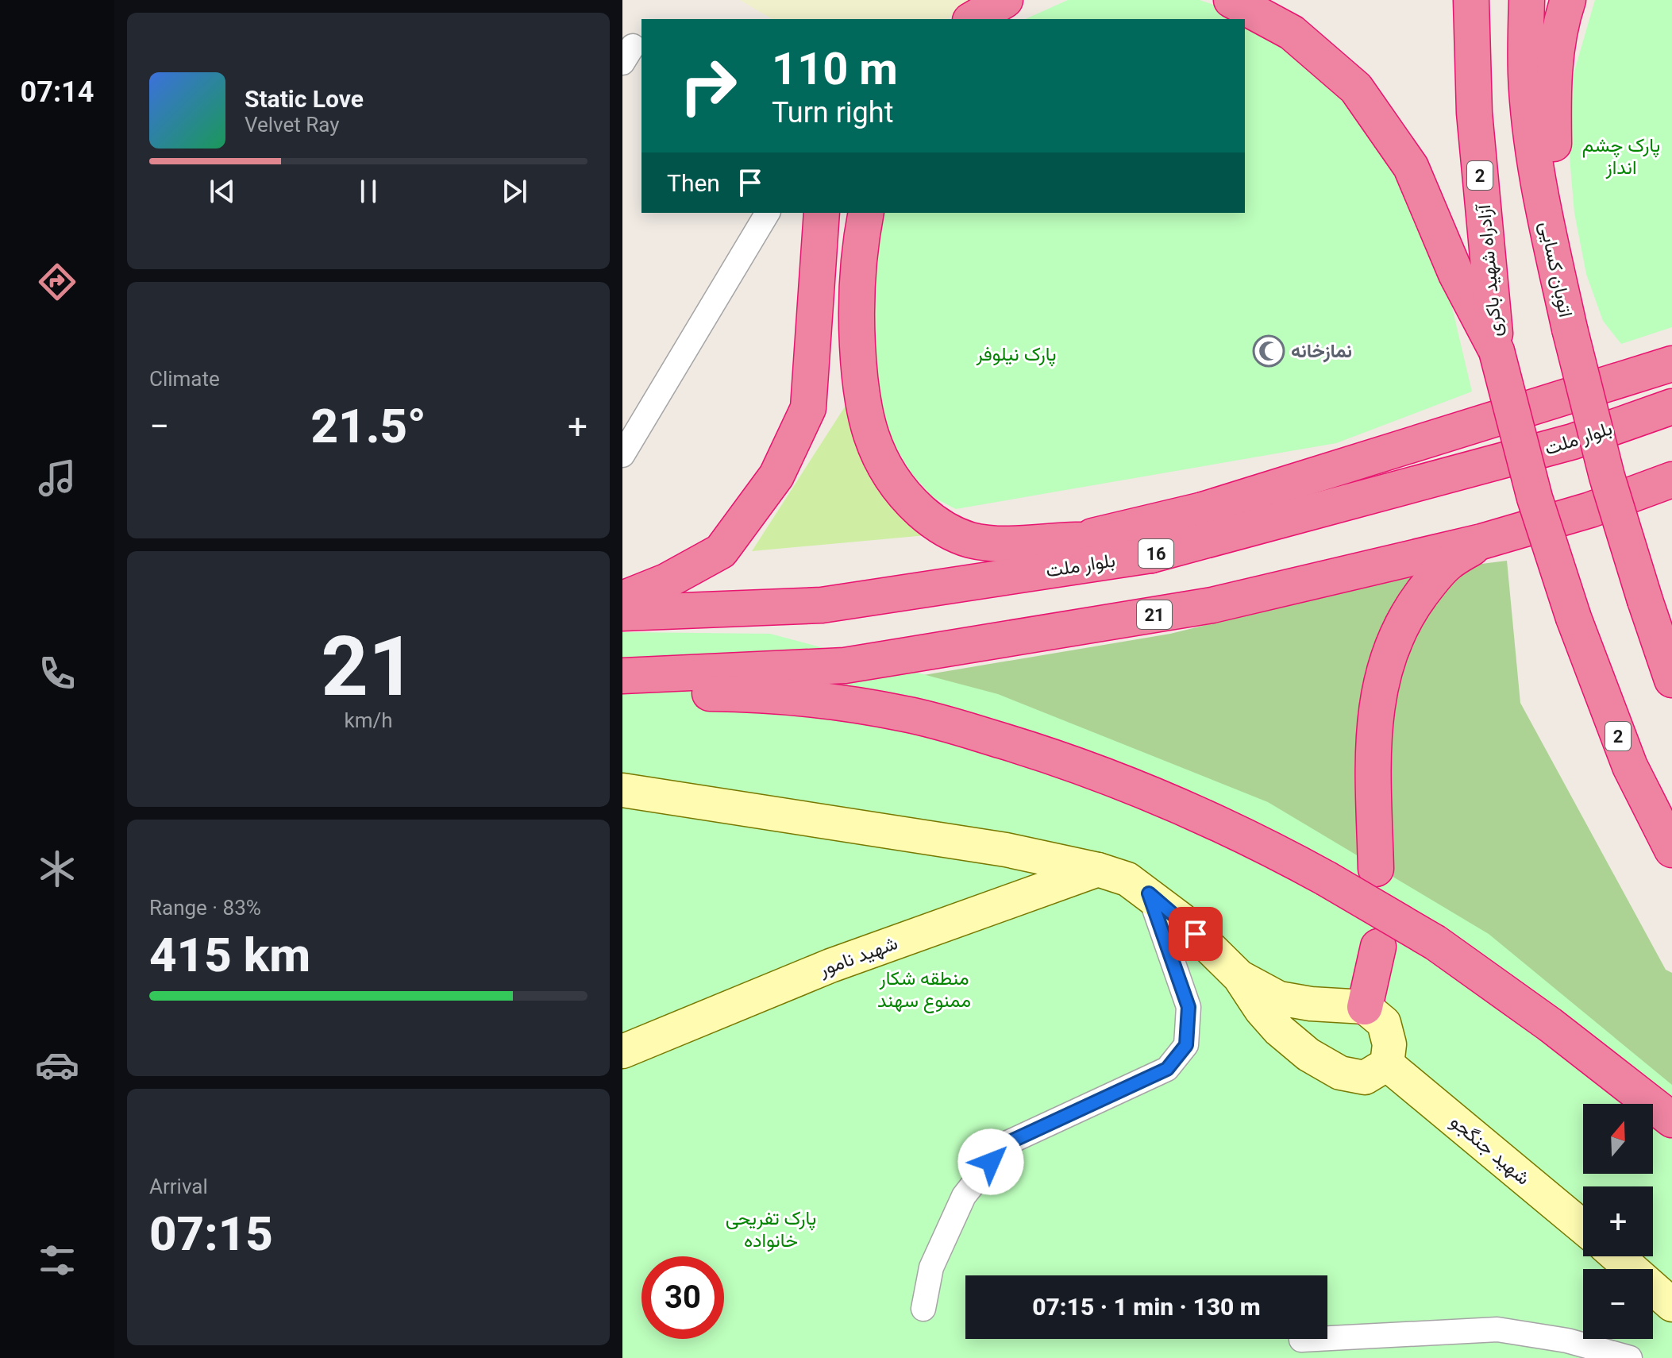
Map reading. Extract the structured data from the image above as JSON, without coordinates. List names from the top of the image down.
{
  "streets": {
    "highway": [
      "2",
      "اتوبان کسایی",
      "آزادراه شهید باکری",
      "بلوار ملت",
      "16",
      "21"
    ],
    "street": ["شهید نامور", "شهید جنگجو"]
  },
  "crossings": [
    ["2", "آزادراه شهید باکری"]
  ],
  "parks": [
    "پارک چشم انداز",
    "پارک نیلوفر",
    "منطقه شکار ممنوع سهند",
    "پارک تفریحی خانواده"
  ],
  "places": {
    "mosque": ["نمازخانه"]
  },
  "north": "top",
  "page": {
    "tabs": "07:14",
    "turn": ["110 m", "Turn right"],
    "song": ["Static Love", "Velvet Ray"],
    "then": "Then",
    "tile": [
      "Climate",
      ["21", "km/h"],
      ["Range · 83%", "415 km"],
      ["Arrival", "07:15"]
    ],
    "heat": ["−", "21.5°", "+"],
    "map_buttons": ["+", "−"],
    "limit": "30",
    "trip": "07:15 · 1 min · 130 m"
  }
}
